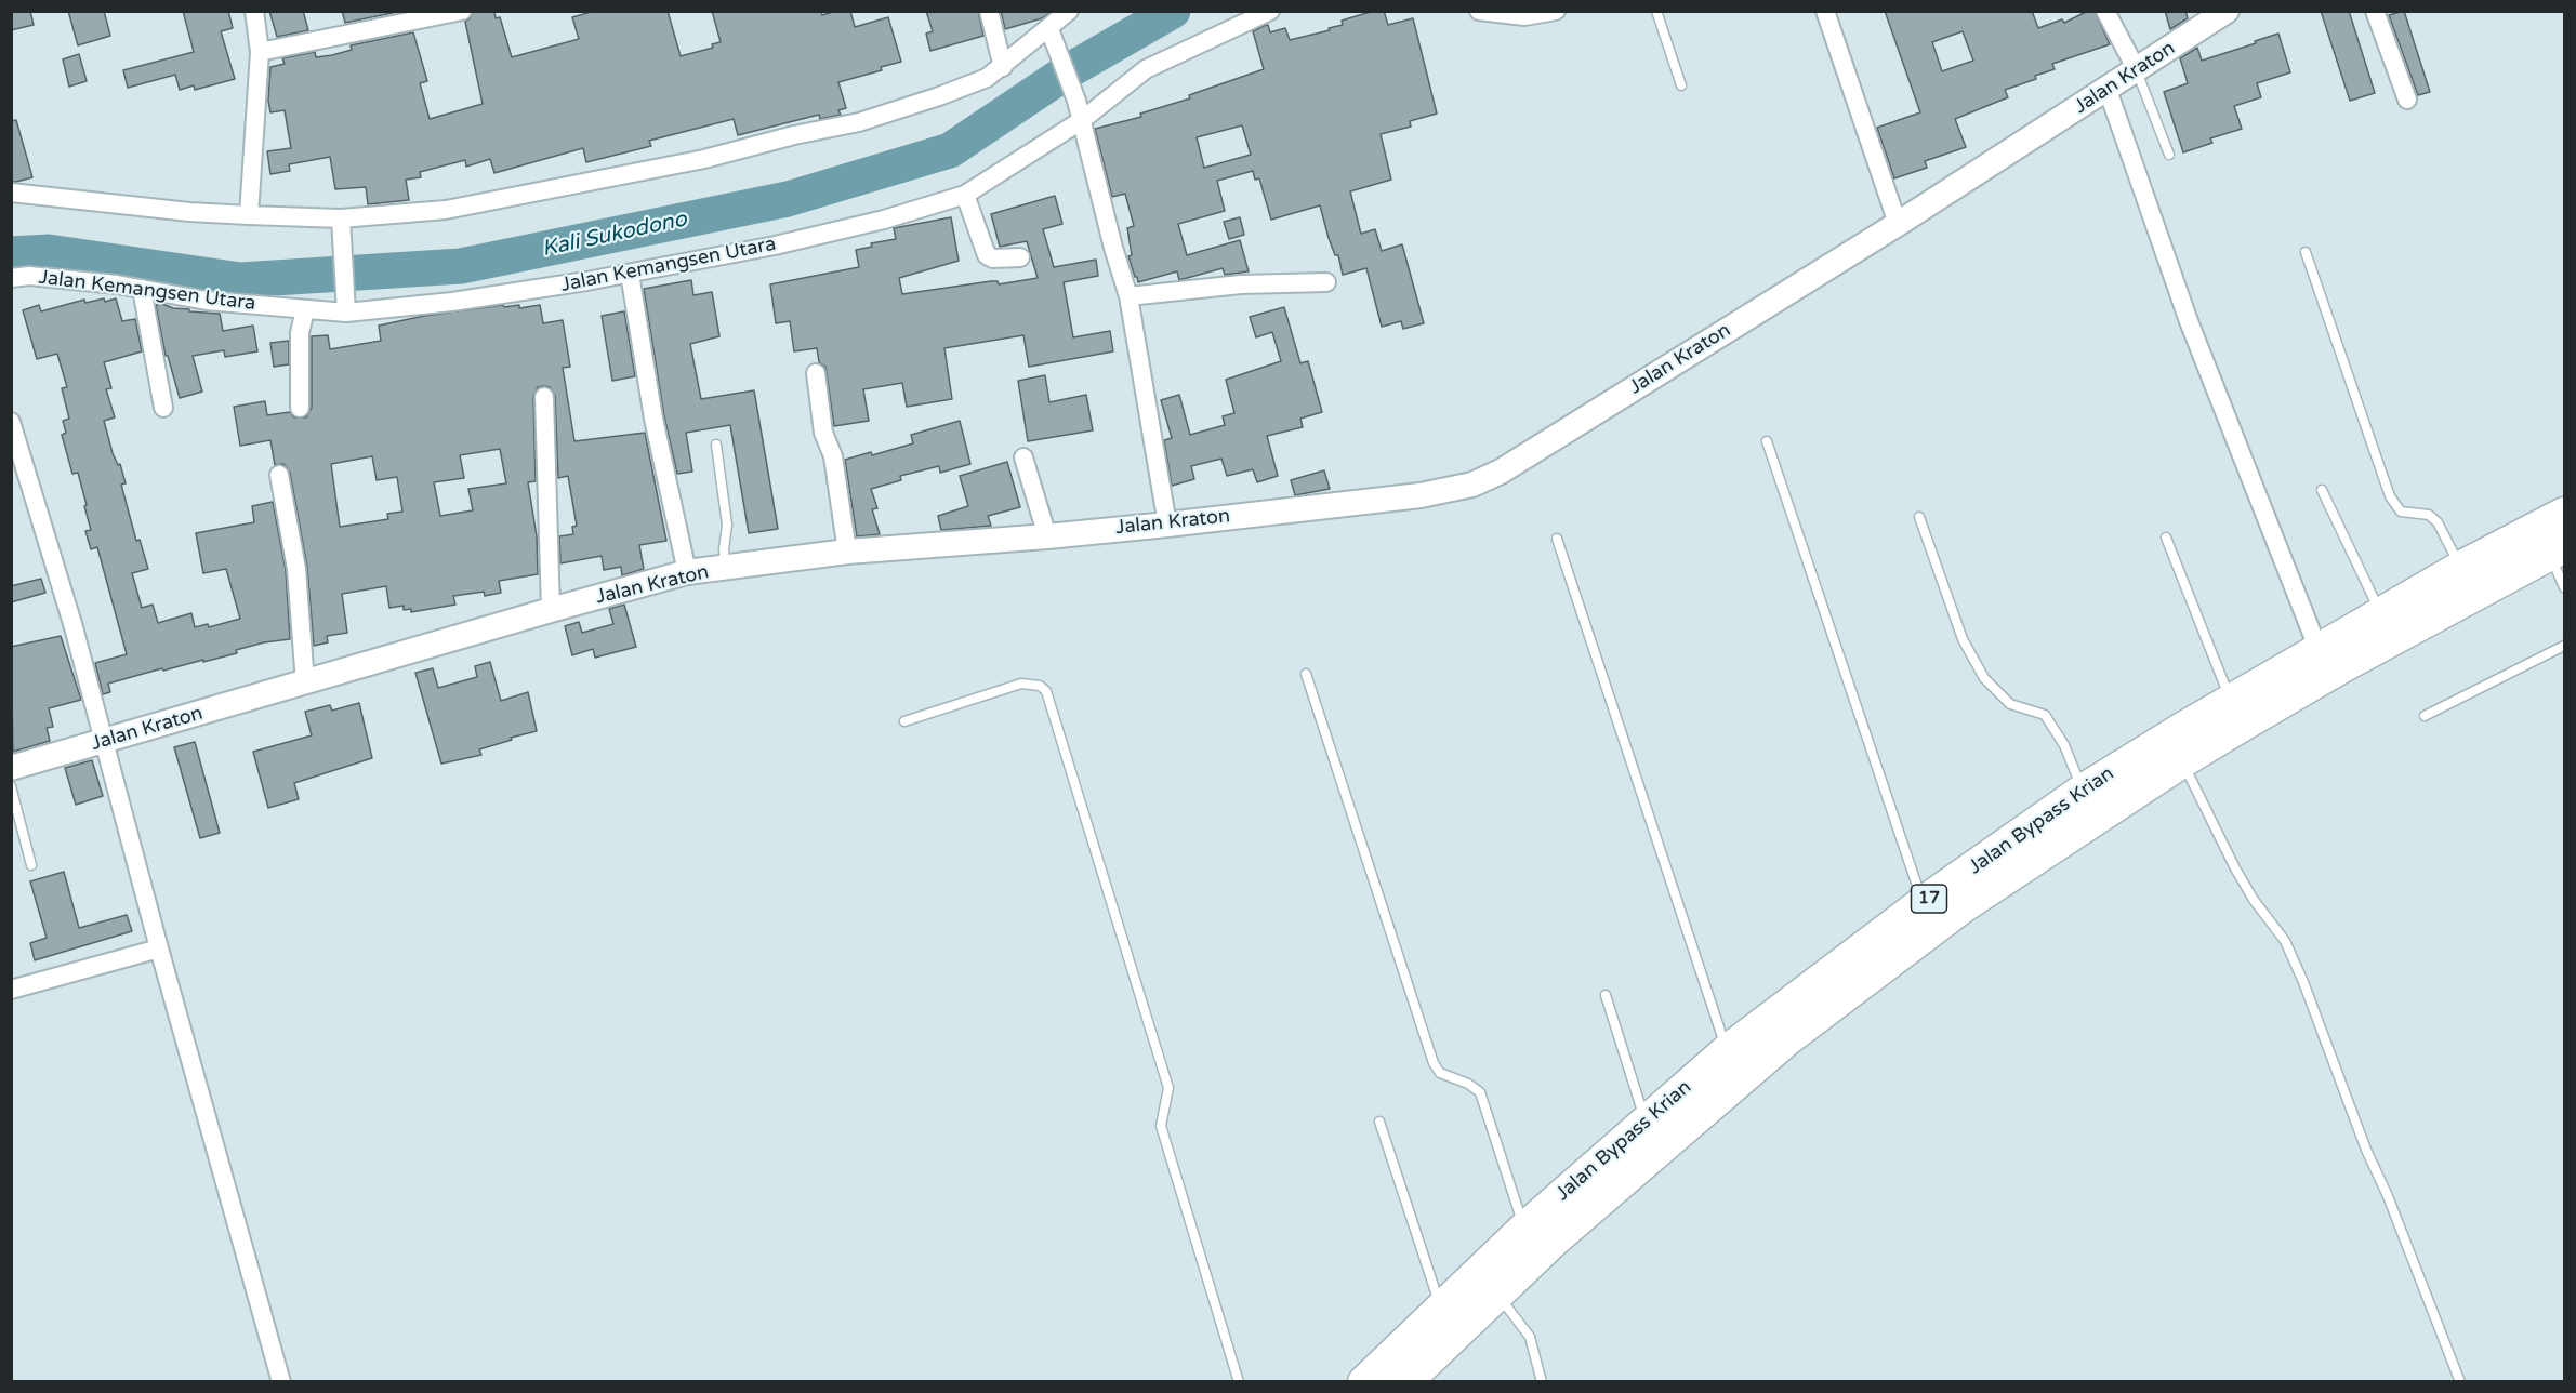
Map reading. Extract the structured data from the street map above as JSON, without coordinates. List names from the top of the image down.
{
  "streets": {
    "highway": ["Jalan Bypass Krian", "17"],
    "street": ["Jalan Kraton", "Jalan Kemangsen Utara"]
  },
  "water": ["Kali Sukodono"]
}
